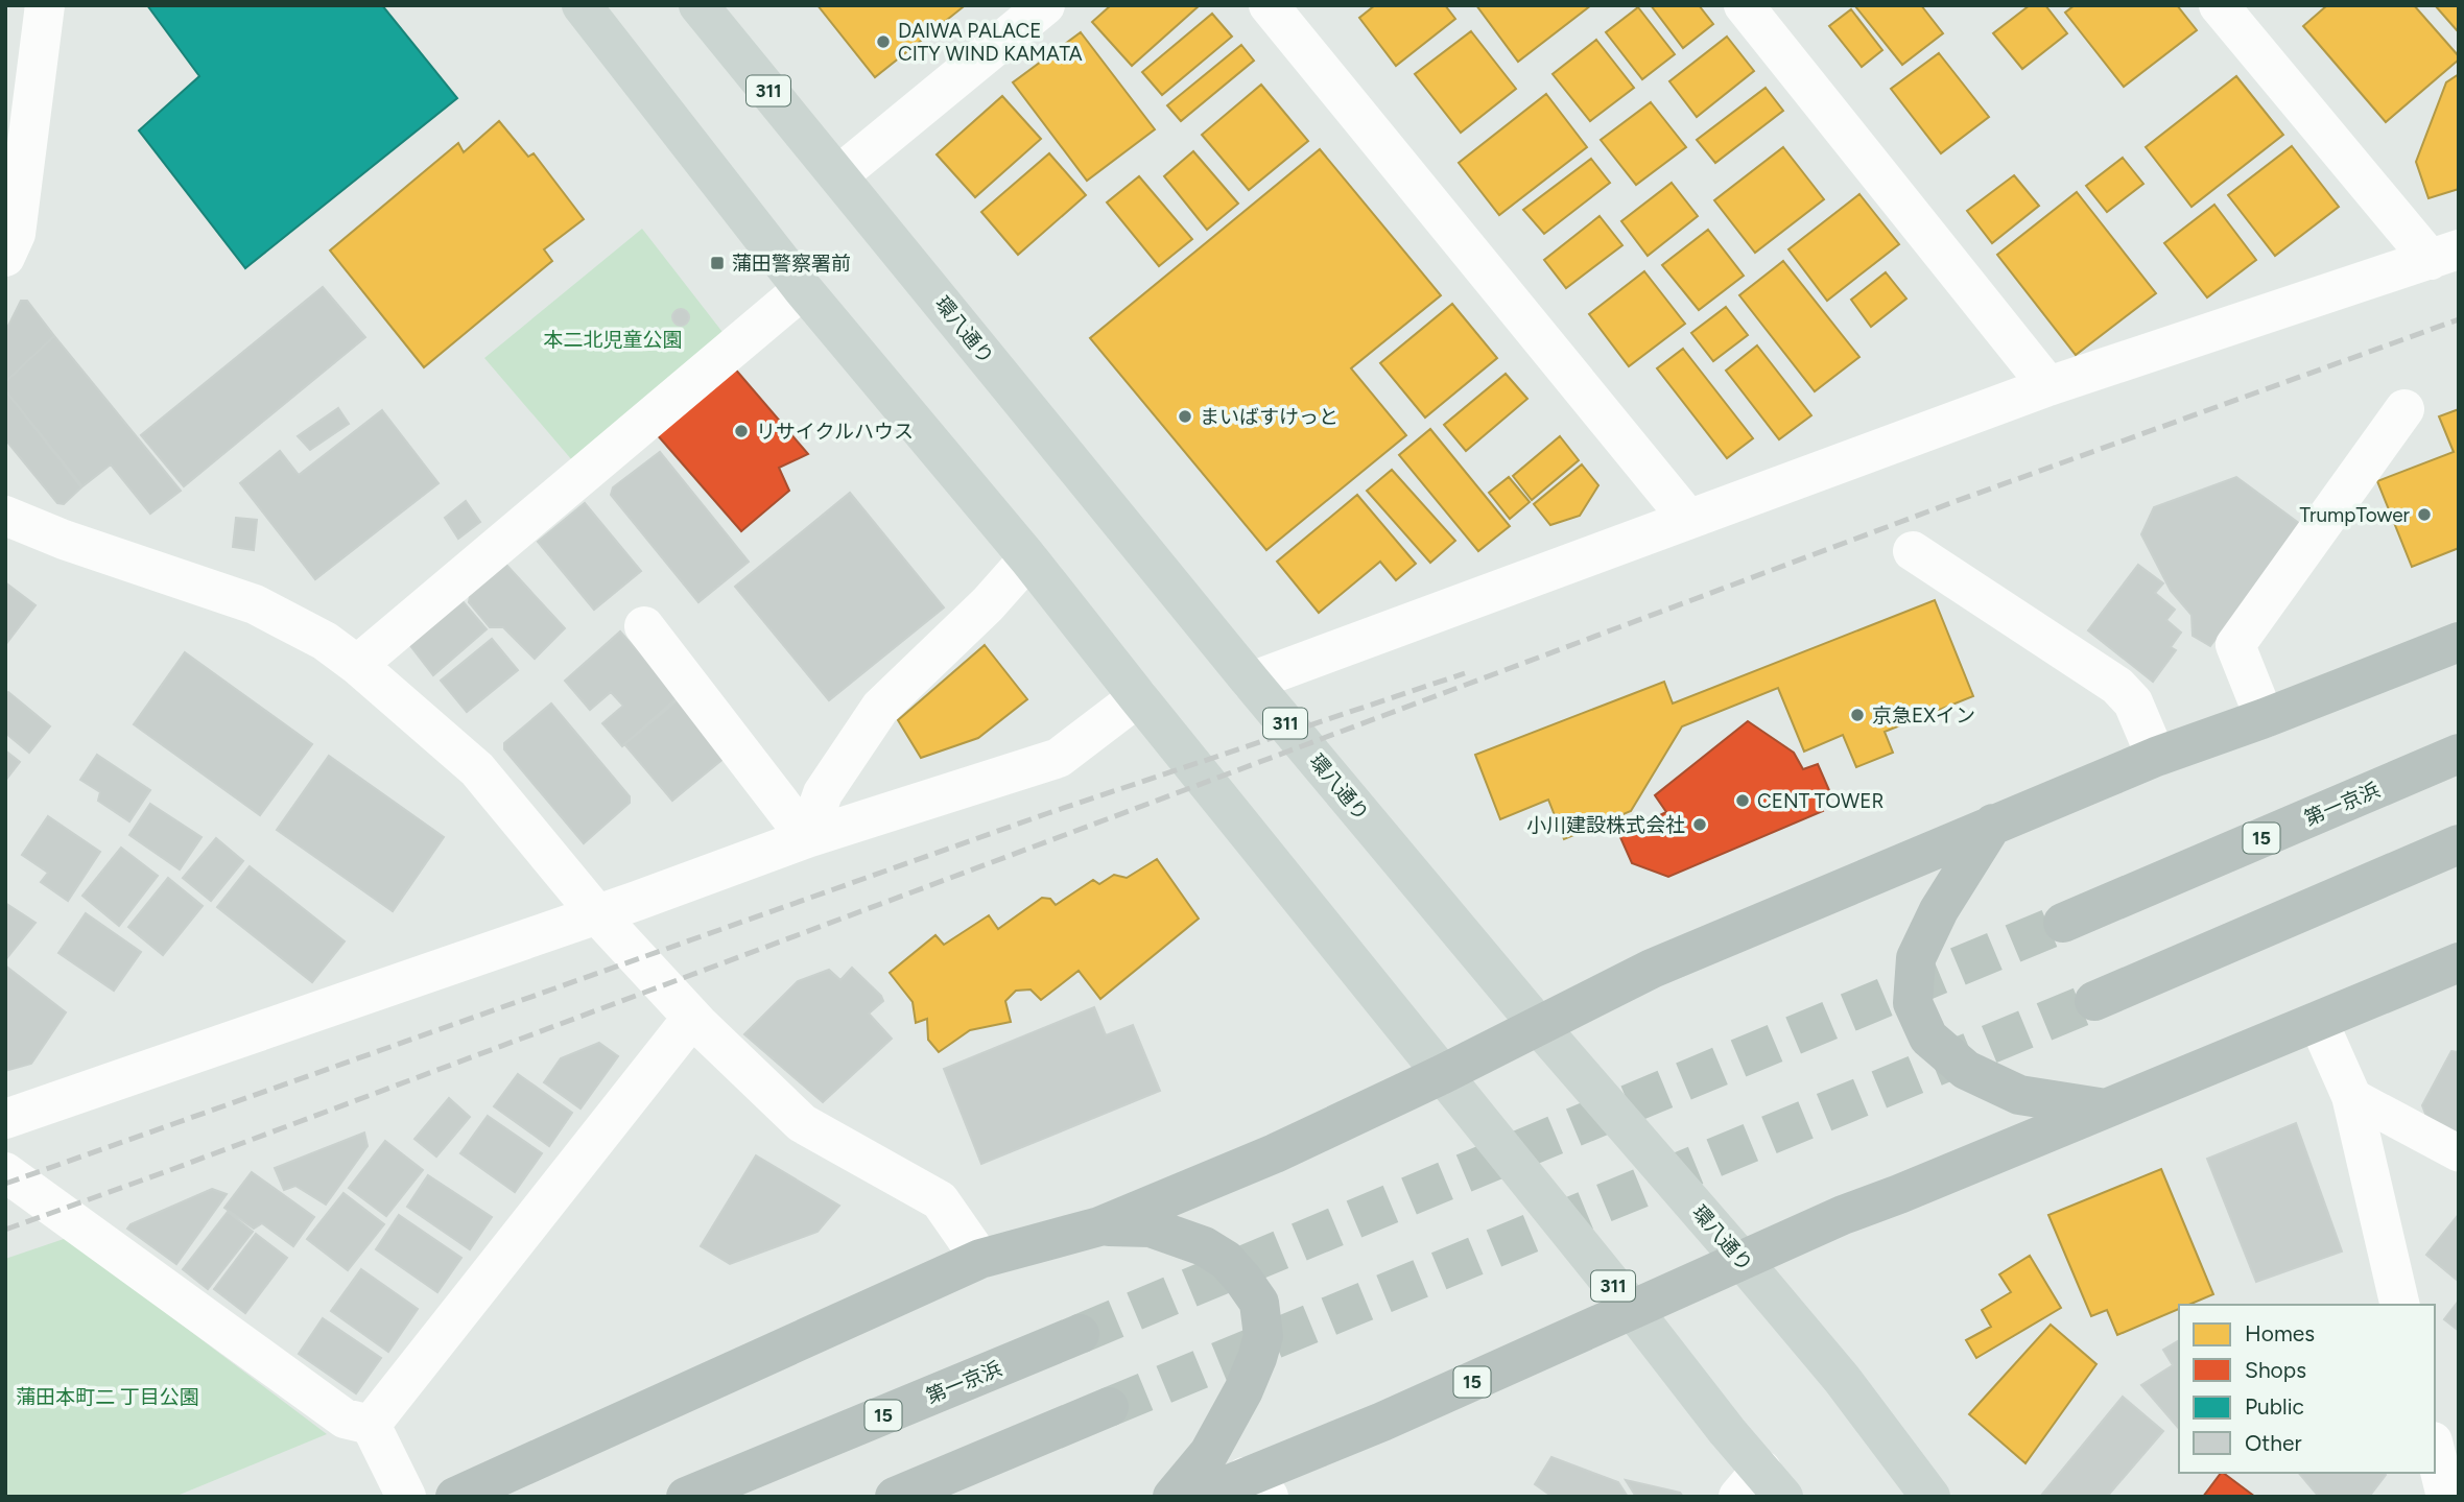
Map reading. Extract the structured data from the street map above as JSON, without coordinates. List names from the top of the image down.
{
  "streets": {
    "highway": ["第一京浜", "15"],
    "main road": ["311", "環八通り"]
  },
  "crossings": [
    ["311", "15"],
    ["環八通り", "15"]
  ],
  "parks": ["本二北児童公園", "蒲田本町二 丁目公園"],
  "places": {
    "other": [
      "DAIWA PALACE CITY WIND KAMATA",
      "まいばすけっと",
      "リサイクルハウス",
      "TrumpTower",
      "京急EXイン",
      "CENT TOWER",
      "小川建設株式会社"
    ],
    "transit": ["蒲田警察署前"]
  },
  "legend": [
    "Homes",
    "Shops",
    "Public",
    "Other"
  ]
}
